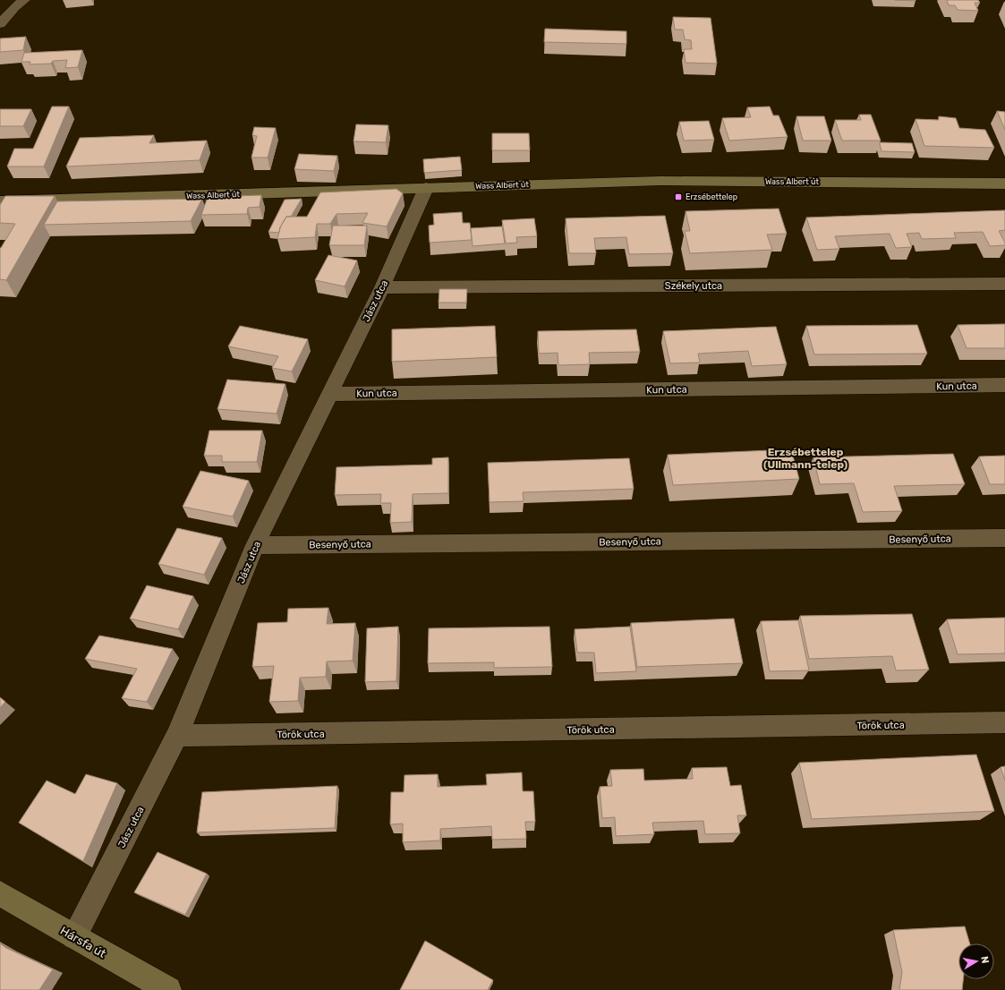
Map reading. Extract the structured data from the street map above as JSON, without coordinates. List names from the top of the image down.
{
  "streets": {
    "street": [
      "Wass Albert út",
      "Székely utca",
      "Jász utca",
      "Kun utca",
      "Besenyő utca",
      "Török utca",
      "Hársfa út"
    ]
  },
  "crossings": [
    ["Wass Albert út", "Jász utca"],
    ["Székely utca", "Jász utca"],
    ["Jász utca", "Kun utca"],
    ["Jász utca", "Besenyő utca"],
    ["Jász utca", "Török utca"],
    ["Jász utca", "Hársfa út"]
  ],
  "districts": ["Erzsébettelep (Ullmann-telep)"],
  "places": {
    "transit": ["Erzsébettelep"]
  },
  "north": "right"
}
